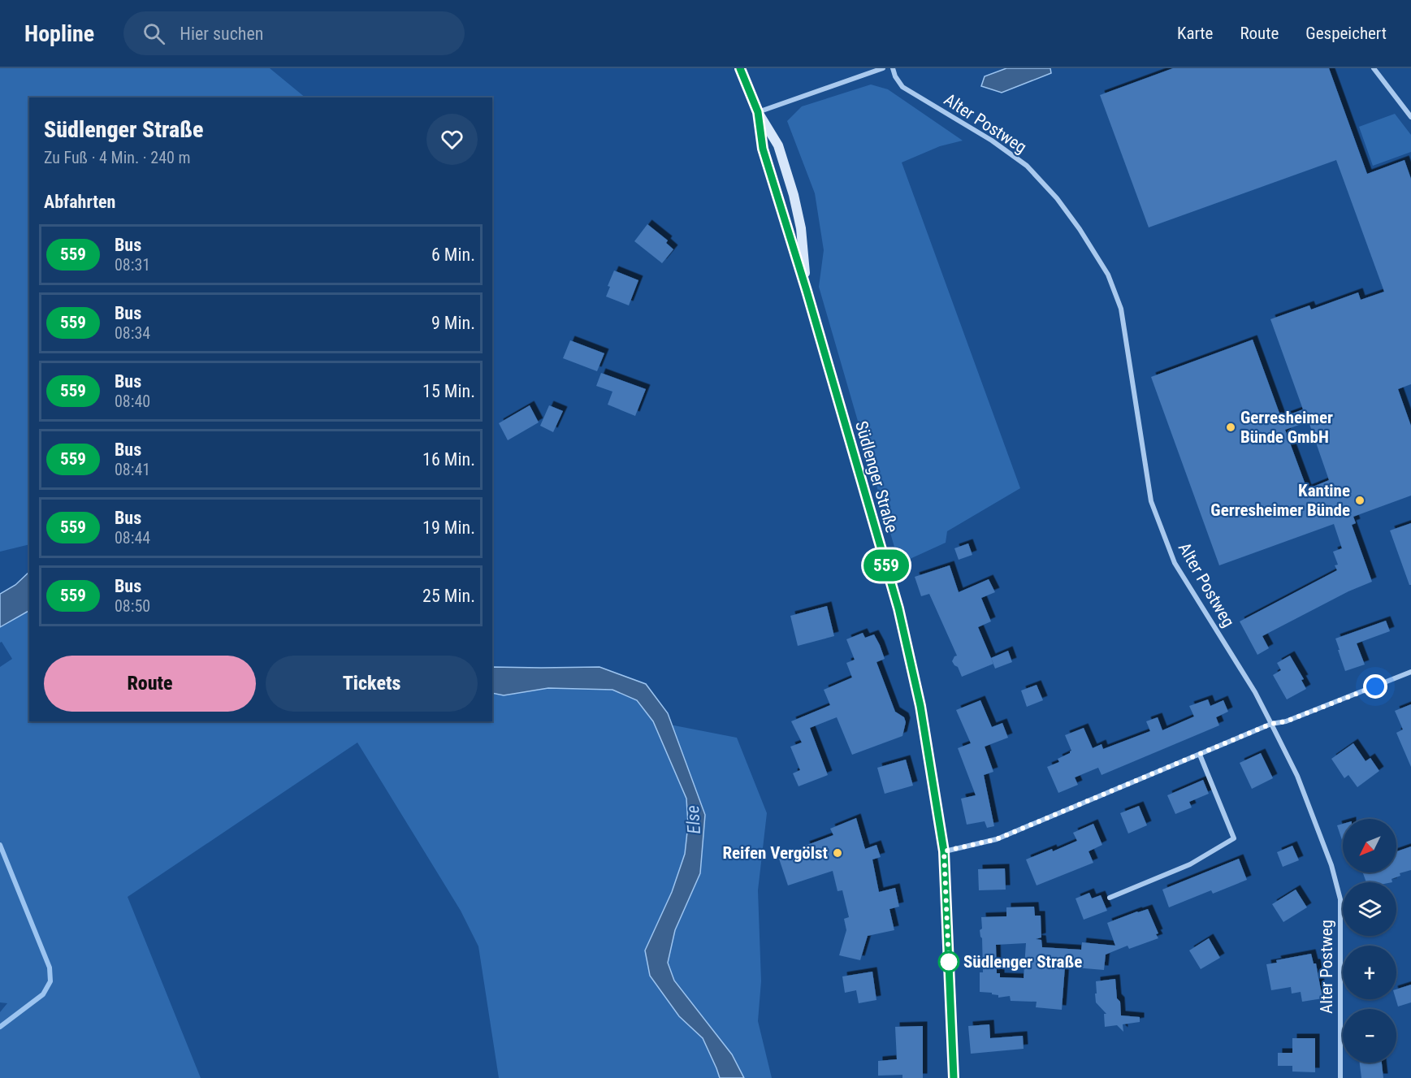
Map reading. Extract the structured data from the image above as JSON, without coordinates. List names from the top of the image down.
{
  "streets": {
    "main road": ["Südlenger Straße"],
    "street": ["Alter Postweg"]
  },
  "water": ["Else"],
  "places": [
    "Gerresheimer Bünde GmbH",
    "Kantine Gerresheimer Bünde",
    "Reifen Vergölst",
    "Südlenger Straße"
  ],
  "lines": ["bus line 559"],
  "north": "bottom left",
  "page": {
    "header": "Hopline",
    "search": "Hier suchen",
    "nav": ["Karte", "Route", "Gespeichert"],
    "on_map": "559",
    "heading": [
      ["Südlenger Straße", "Zu Fuß · 4 Min. · 240 m"],
      "Abfahrten"
    ],
    "list": [
      {
        "mark": "559",
        "name": "Bus",
        "note": "08:31",
        "value": "6 Min."
      },
      {
        "mark": "559",
        "name": "Bus",
        "note": "08:34",
        "value": "9 Min."
      },
      {
        "mark": "559",
        "name": "Bus",
        "note": "08:40",
        "value": "15 Min."
      },
      {
        "mark": "559",
        "name": "Bus",
        "note": "08:41",
        "value": "16 Min."
      },
      {
        "mark": "559",
        "name": "Bus",
        "note": "08:44",
        "value": "19 Min."
      },
      {
        "mark": "559",
        "name": "Bus",
        "note": "08:50",
        "value": "25 Min."
      }
    ],
    "buttons": ["Route", "Tickets"],
    "map_buttons": ["+", "−"]
  }
}
